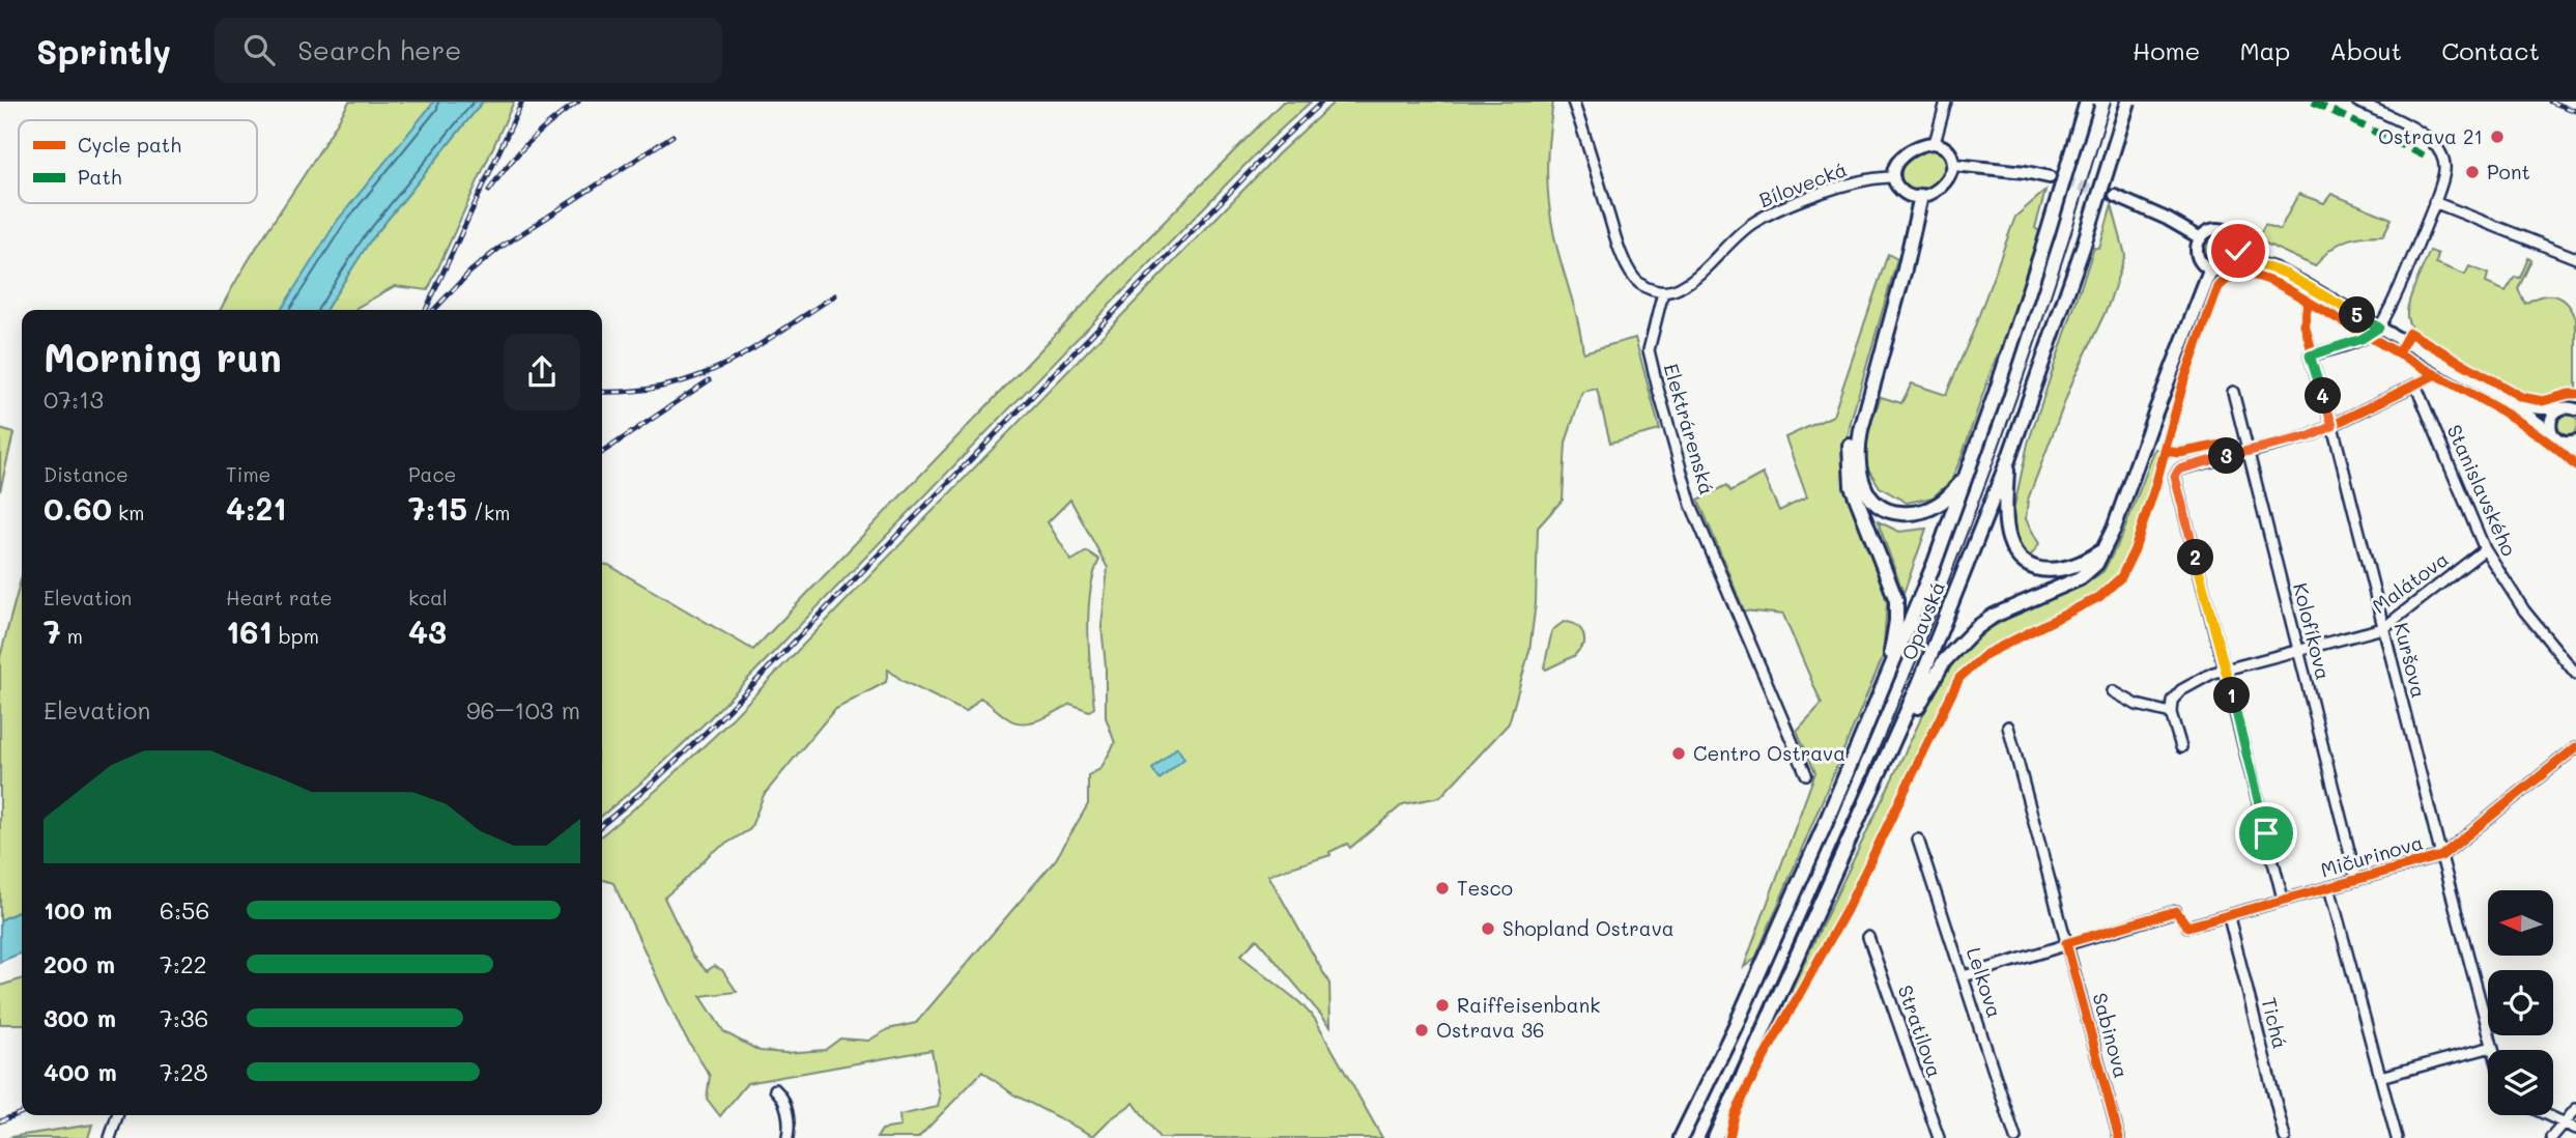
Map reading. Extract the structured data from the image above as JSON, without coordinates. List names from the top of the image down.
{
  "streets": {
    "main road": ["Opavská"],
    "street": [
      "Bílovecká",
      "Elektrárenská",
      "Stanislavského",
      "Malátova",
      "Kolofíkova",
      "Kuršova",
      "Mičurinova",
      "Lelkova",
      "Tichá",
      "Stratilova",
      "Sabinova"
    ]
  },
  "crossings": [
    ["Bílovecká", "Elektrárenská"],
    ["Stanislavského", "Malátova"],
    ["Stanislavského", "Kuršova"],
    ["Malátova", "Kolofíkova"],
    ["Malátova", "Kuršova"],
    ["Kolofíkova", "Mičurinova"],
    ["Kuršova", "Mičurinova"],
    ["Mičurinova", "Tichá"]
  ],
  "places": [
    "Ostrava 21",
    "Pont",
    "Centro Ostrava",
    "Tesco",
    "Shopland Ostrava",
    "Raiffeisenbank",
    "Ostrava 36"
  ],
  "legend": ["Cycle path", "Path"],
  "north": "left",
  "page": {
    "header": "Sprintly",
    "search": "Search here",
    "nav": [
      "Home",
      "Map",
      "About",
      "Contact"
    ],
    "pins": [
      "5",
      "4",
      "3",
      "2",
      "1"
    ],
    "heading": ["Morning run", "07:13"],
    "stats": [
      ["Distance", "0.60 km"],
      ["Time", "4:21"],
      ["Pace", "7:15 /km"],
      ["Elevation", "7 m"],
      ["Heart rate", "161 bpm"],
      ["kcal", "43"]
    ],
    "chart": ["Elevation", "96–103 m"],
    "list": [
      {
        "name": "100 m",
        "note": "6:56"
      },
      {
        "name": "200 m",
        "note": "7:22"
      },
      {
        "name": "300 m",
        "note": "7:36"
      },
      {
        "name": "400 m",
        "note": "7:28"
      }
    ]
  }
}
